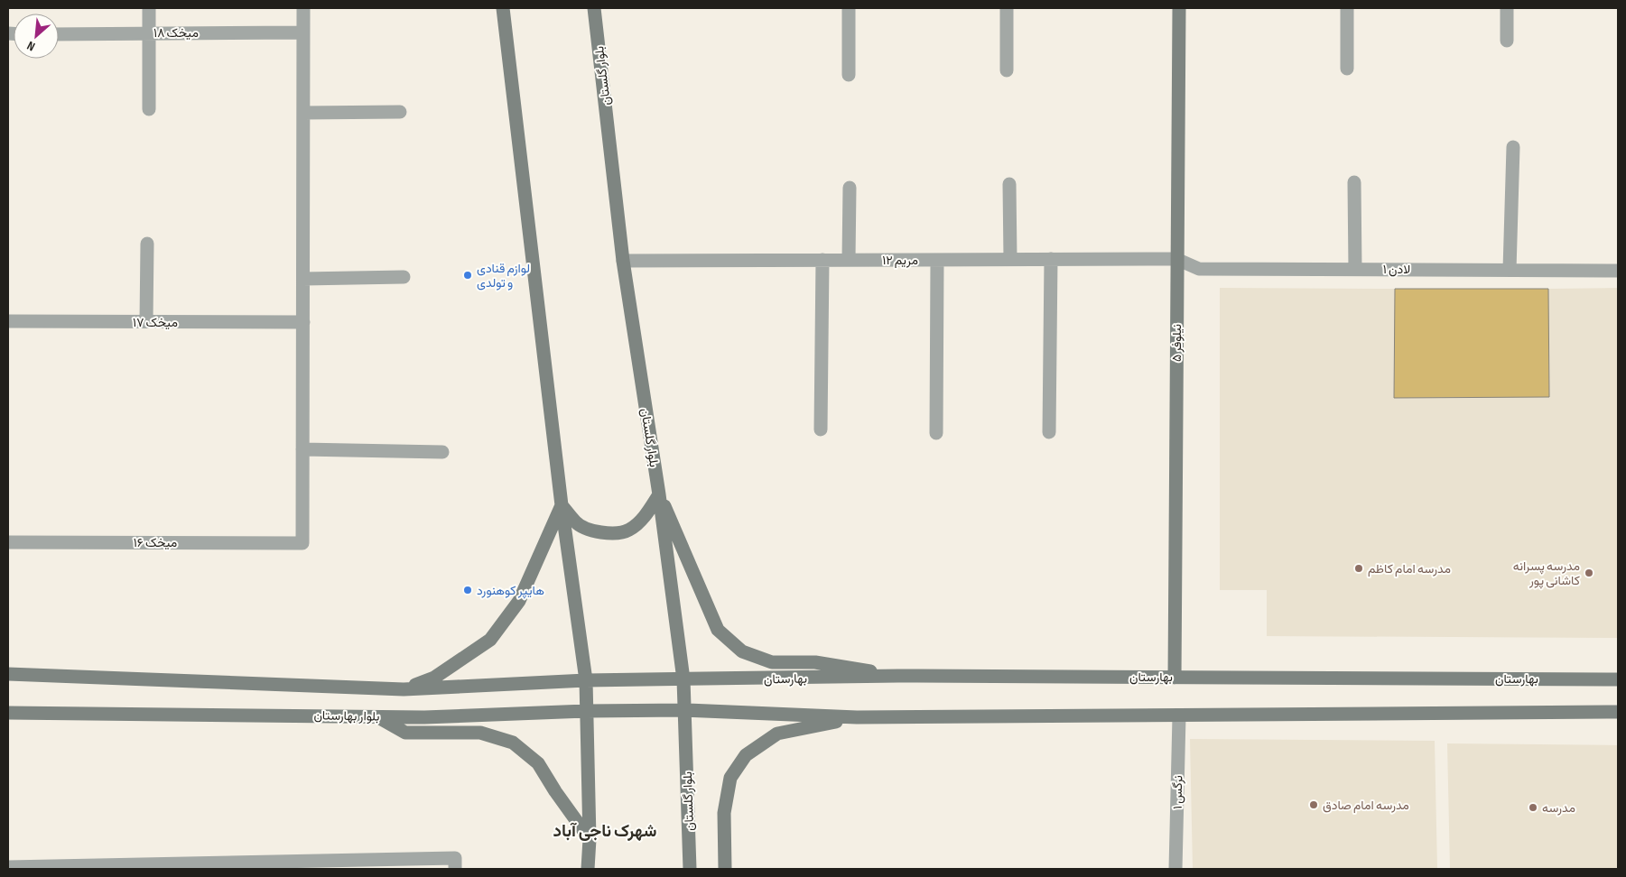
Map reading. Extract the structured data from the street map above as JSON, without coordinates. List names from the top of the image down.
{
  "streets": {
    "main road": [
      "بلوار گلستان",
      "نیلوفر ۵",
      "بهارستان",
      "بلوار بهارستان"
    ],
    "street": [
      "میخک ۱۸",
      "مریم ۱۲",
      "لادن ۱",
      "میخک ۱۷",
      "میخک ۱۶",
      "نرگس ۱"
    ]
  },
  "crossings": [
    ["بلوار گلستان", "مریم ۱۲"],
    ["بلوار گلستان", "بهارستان"],
    ["بلوار گلستان", "بلوار بهارستان"],
    ["مریم ۱۲", "لادن ۱"],
    ["مریم ۱۲", "نیلوفر ۵"],
    ["لادن ۱", "نیلوفر ۵"],
    ["نیلوفر ۵", "بهارستان"]
  ],
  "districts": ["شهرک ناجی آباد"],
  "places": [
    "لوازم قنادی و تولدی",
    "مدرسه امام کاظم",
    "مدرسه پسرانه کاشانی پور",
    "هایپر کوهنورد",
    "مدرسه امام صادق",
    "مدرسه"
  ],
  "north": "bottom left"
}
